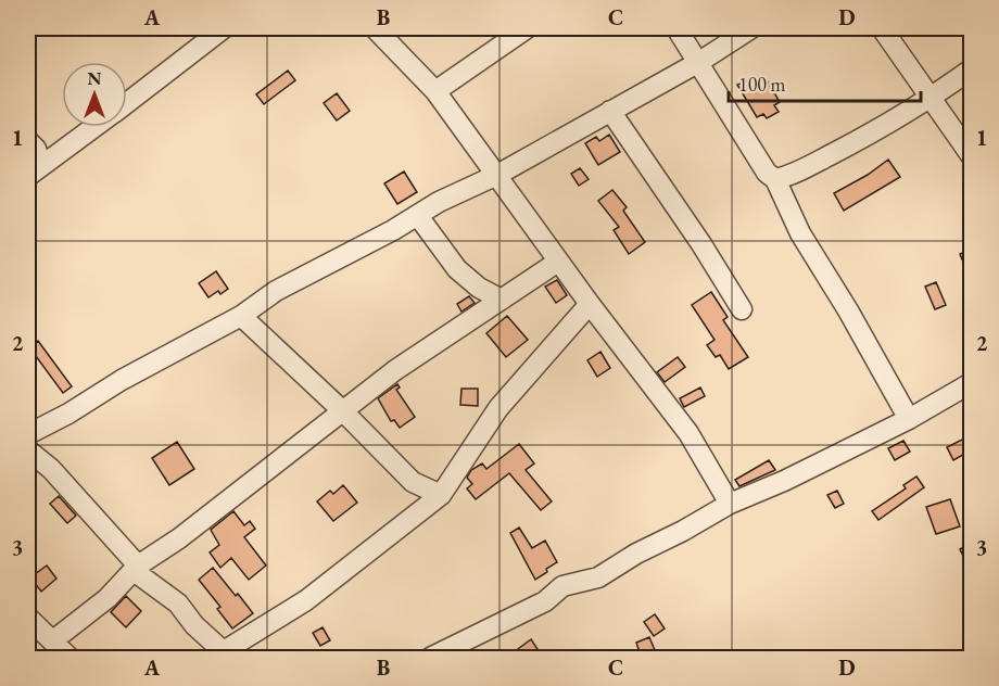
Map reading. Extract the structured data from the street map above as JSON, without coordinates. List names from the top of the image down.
{
  "scale_bar": "100 m",
  "north": "top",
  "grid": {
    "columns": [
      "A",
      "B",
      "C",
      "D"
    ],
    "rows": ["1", "2", "3"]
  }
}
